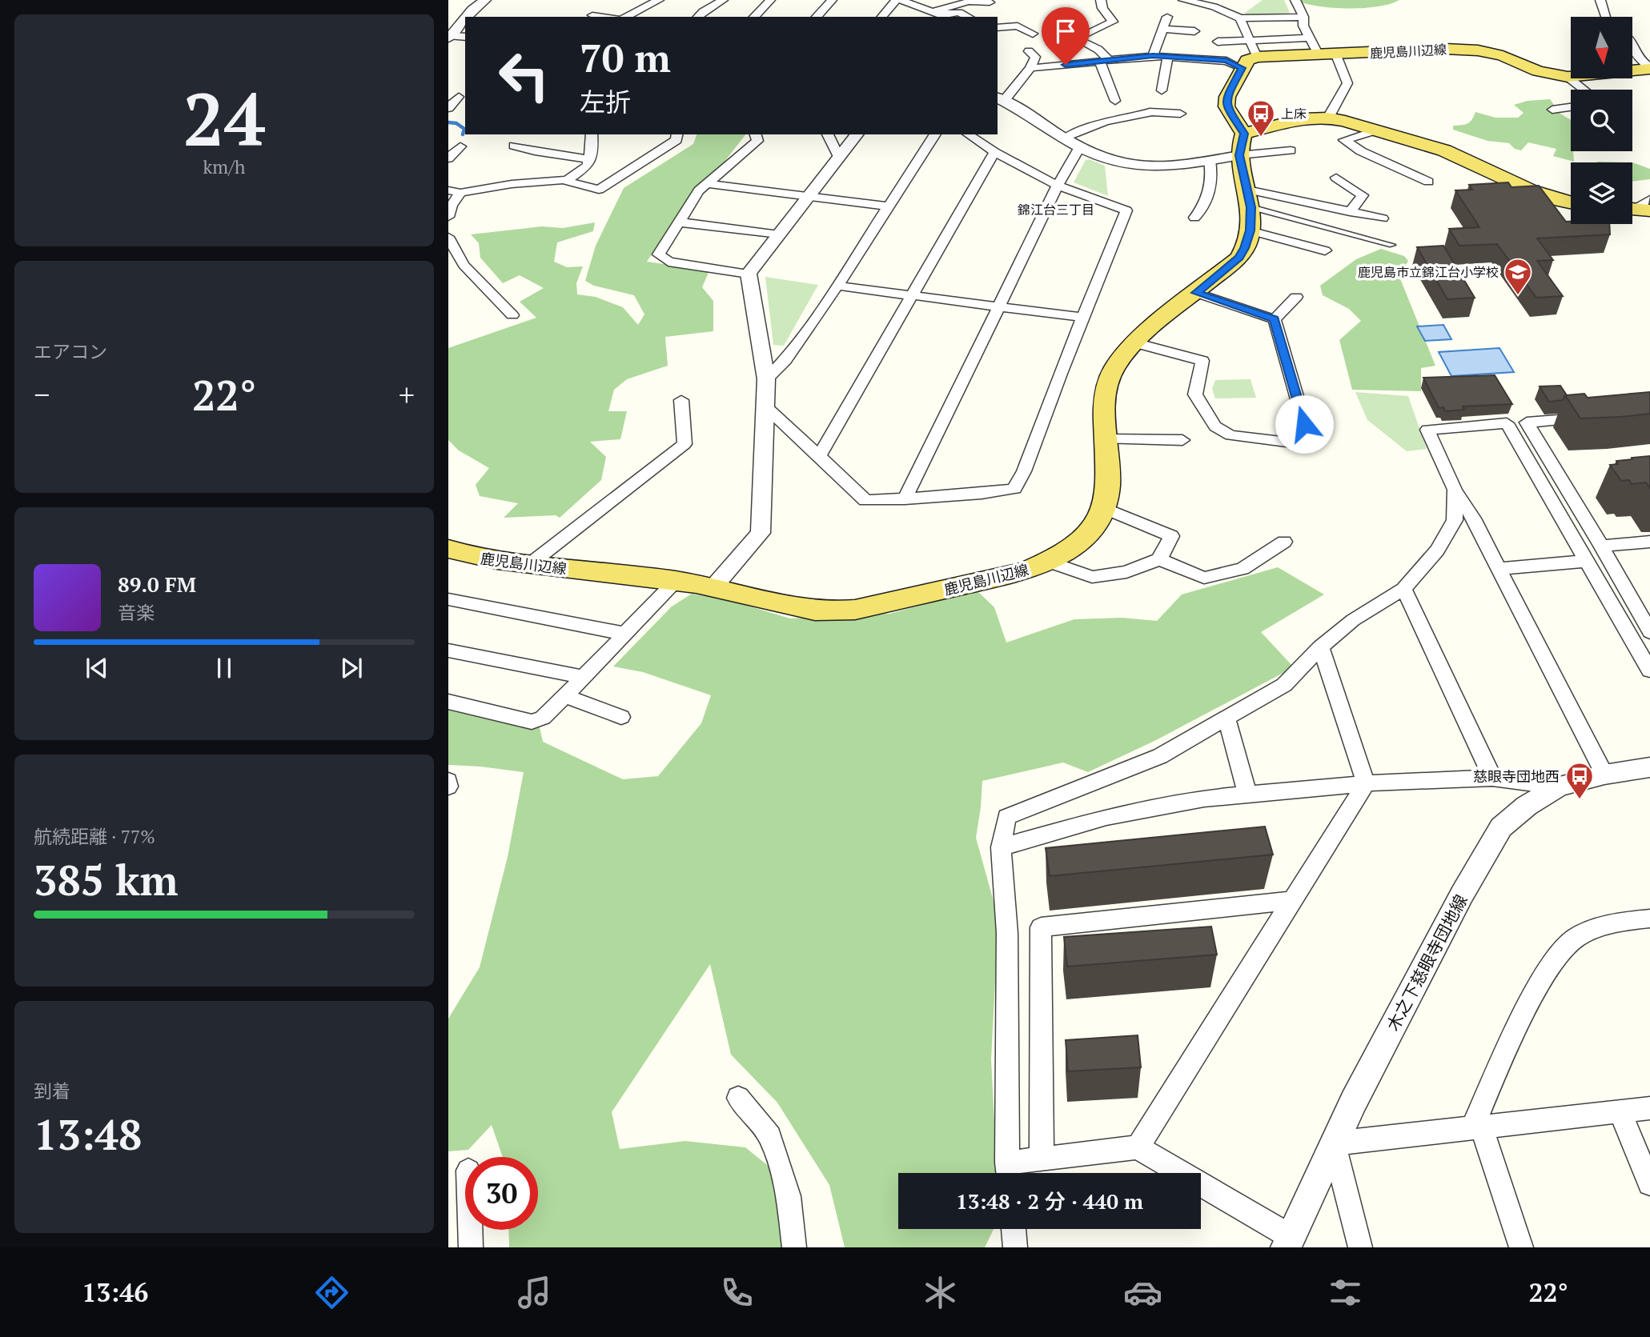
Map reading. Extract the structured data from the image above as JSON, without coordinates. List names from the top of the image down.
{
  "streets": {
    "main road": ["鹿児島川辺線"],
    "street": ["木之下慈眼寺団地線"]
  },
  "districts": ["錦江台三丁目"],
  "places": {
    "bus stop": ["上床", "慈眼寺団地西"],
    "school or university": ["鹿児島市立錦江台小学校"]
  },
  "north": "bottom",
  "page": {
    "tile": [
      ["24", "km/h"],
      "エアコン",
      ["航続距離 · 77%", "385 km"],
      ["到着", "13:48"]
    ],
    "turn": ["70 m", "左折"],
    "heat": ["−", "22°", "+"],
    "song": ["89.0 FM", "音楽"],
    "limit": "30",
    "trip": "13:48 · 2 分 · 440 m",
    "tabs": ["13:46", "22°"]
  }
}
